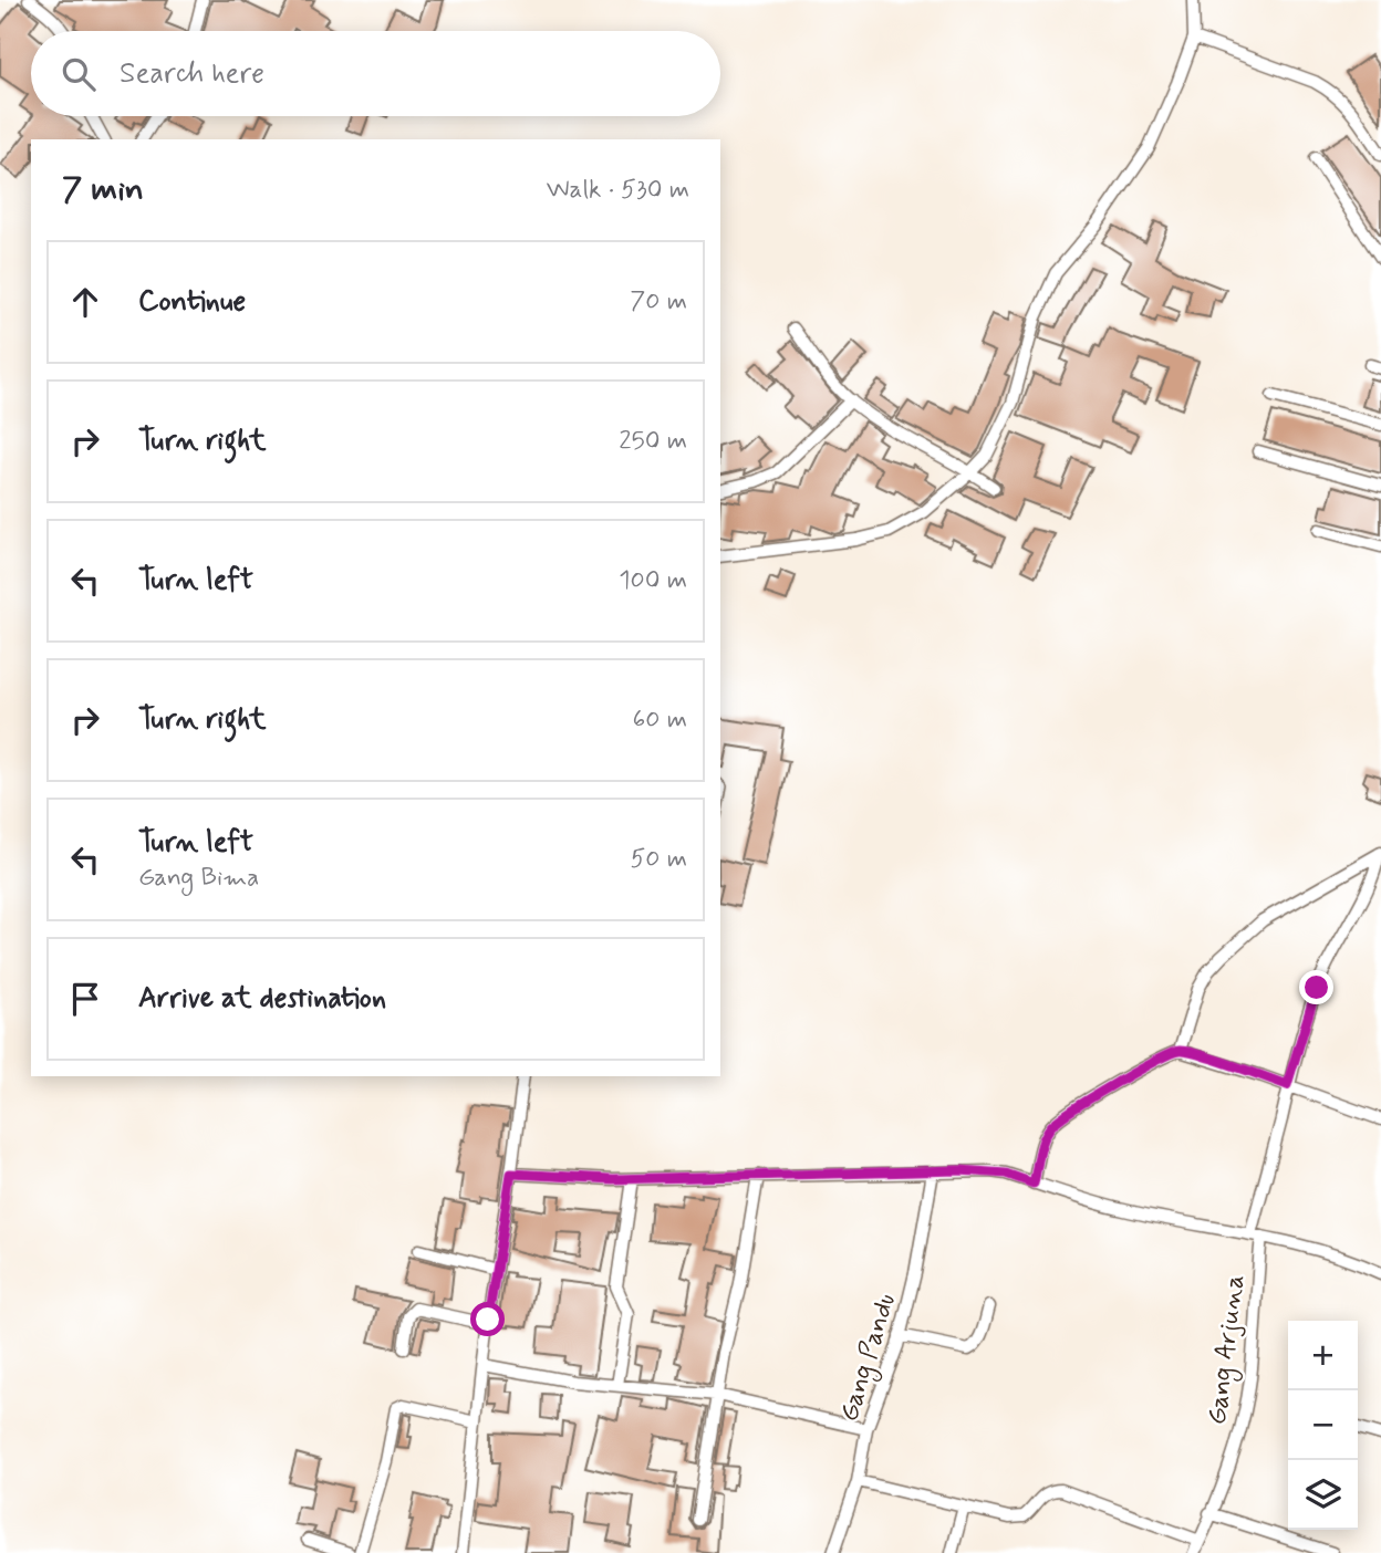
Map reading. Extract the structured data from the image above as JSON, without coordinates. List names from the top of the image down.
{
  "streets": {
    "street": ["Gang Arjuna", "Gang Pandu"]
  },
  "page": {
    "search": "Search here",
    "heading": ["7 min", "Walk · 530 m"],
    "list": [
      ["Continue", "70 m"],
      ["Turn right", "250 m"],
      ["Turn left", "100 m"],
      ["Turn right", "60 m"],
      ["Turn left", "Gang Bima", "50 m"],
      "Arrive at destination"
    ],
    "map_buttons": ["+", "−"]
  }
}
